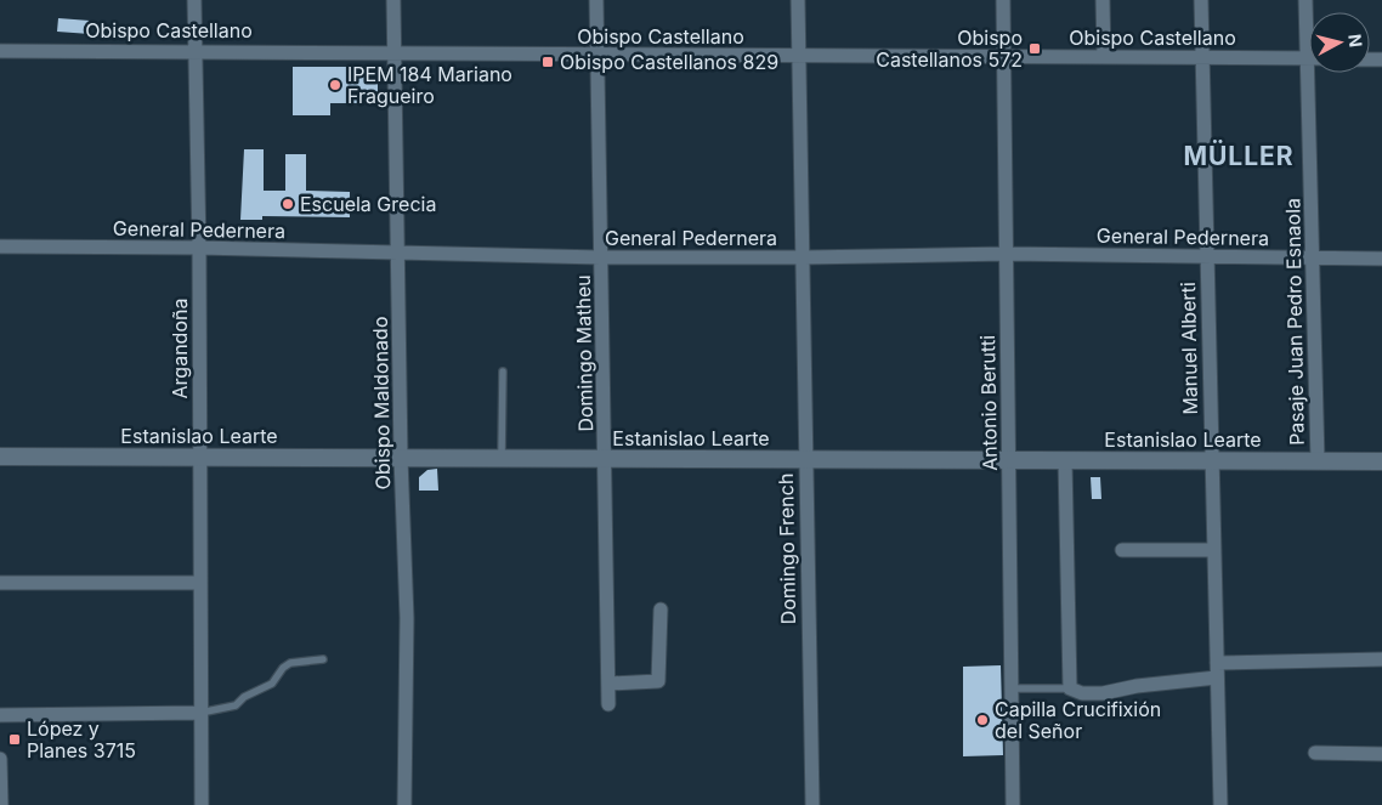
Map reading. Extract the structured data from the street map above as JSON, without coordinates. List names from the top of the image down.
{
  "streets": {
    "street": [
      "Obispo Castellano",
      "General Pedernera",
      "Pasaje Juan Pedro Esnaola",
      "Argandoña",
      "Manuel Alberti",
      "Domingo Matheu",
      "Obispo Maldonado",
      "Antonio Berutti",
      "Estanislao Learte",
      "Domingo French"
    ]
  },
  "crossings": [
    ["Obispo Castellano", "Argandoña"],
    ["Obispo Castellano", "Manuel Alberti"],
    ["Obispo Castellano", "Domingo Matheu"],
    ["Obispo Castellano", "Obispo Maldonado"],
    ["Obispo Castellano", "Antonio Berutti"],
    ["Obispo Castellano", "Domingo French"],
    ["General Pedernera", "Pasaje Juan Pedro Esnaola"],
    ["General Pedernera", "Argandoña"],
    ["General Pedernera", "Manuel Alberti"],
    ["General Pedernera", "Domingo Matheu"],
    ["General Pedernera", "Obispo Maldonado"],
    ["General Pedernera", "Antonio Berutti"],
    ["General Pedernera", "Domingo French"],
    ["Pasaje Juan Pedro Esnaola", "Estanislao Learte"],
    ["Argandoña", "Estanislao Learte"],
    ["Manuel Alberti", "Estanislao Learte"],
    ["Domingo Matheu", "Estanislao Learte"],
    ["Obispo Maldonado", "Estanislao Learte"],
    ["Antonio Berutti", "Estanislao Learte"],
    ["Estanislao Learte", "Domingo French"]
  ],
  "districts": ["MÜLLER"],
  "places": {
    "transit": ["Obispo Castellanos 572", "Obispo Castellanos 829", "López y Planes 3715"],
    "other": ["IPEM 184 Mariano Fragueiro", "Escuela Grecia", "Capilla Crucifixión del Señor"]
  },
  "north": "right"
}
